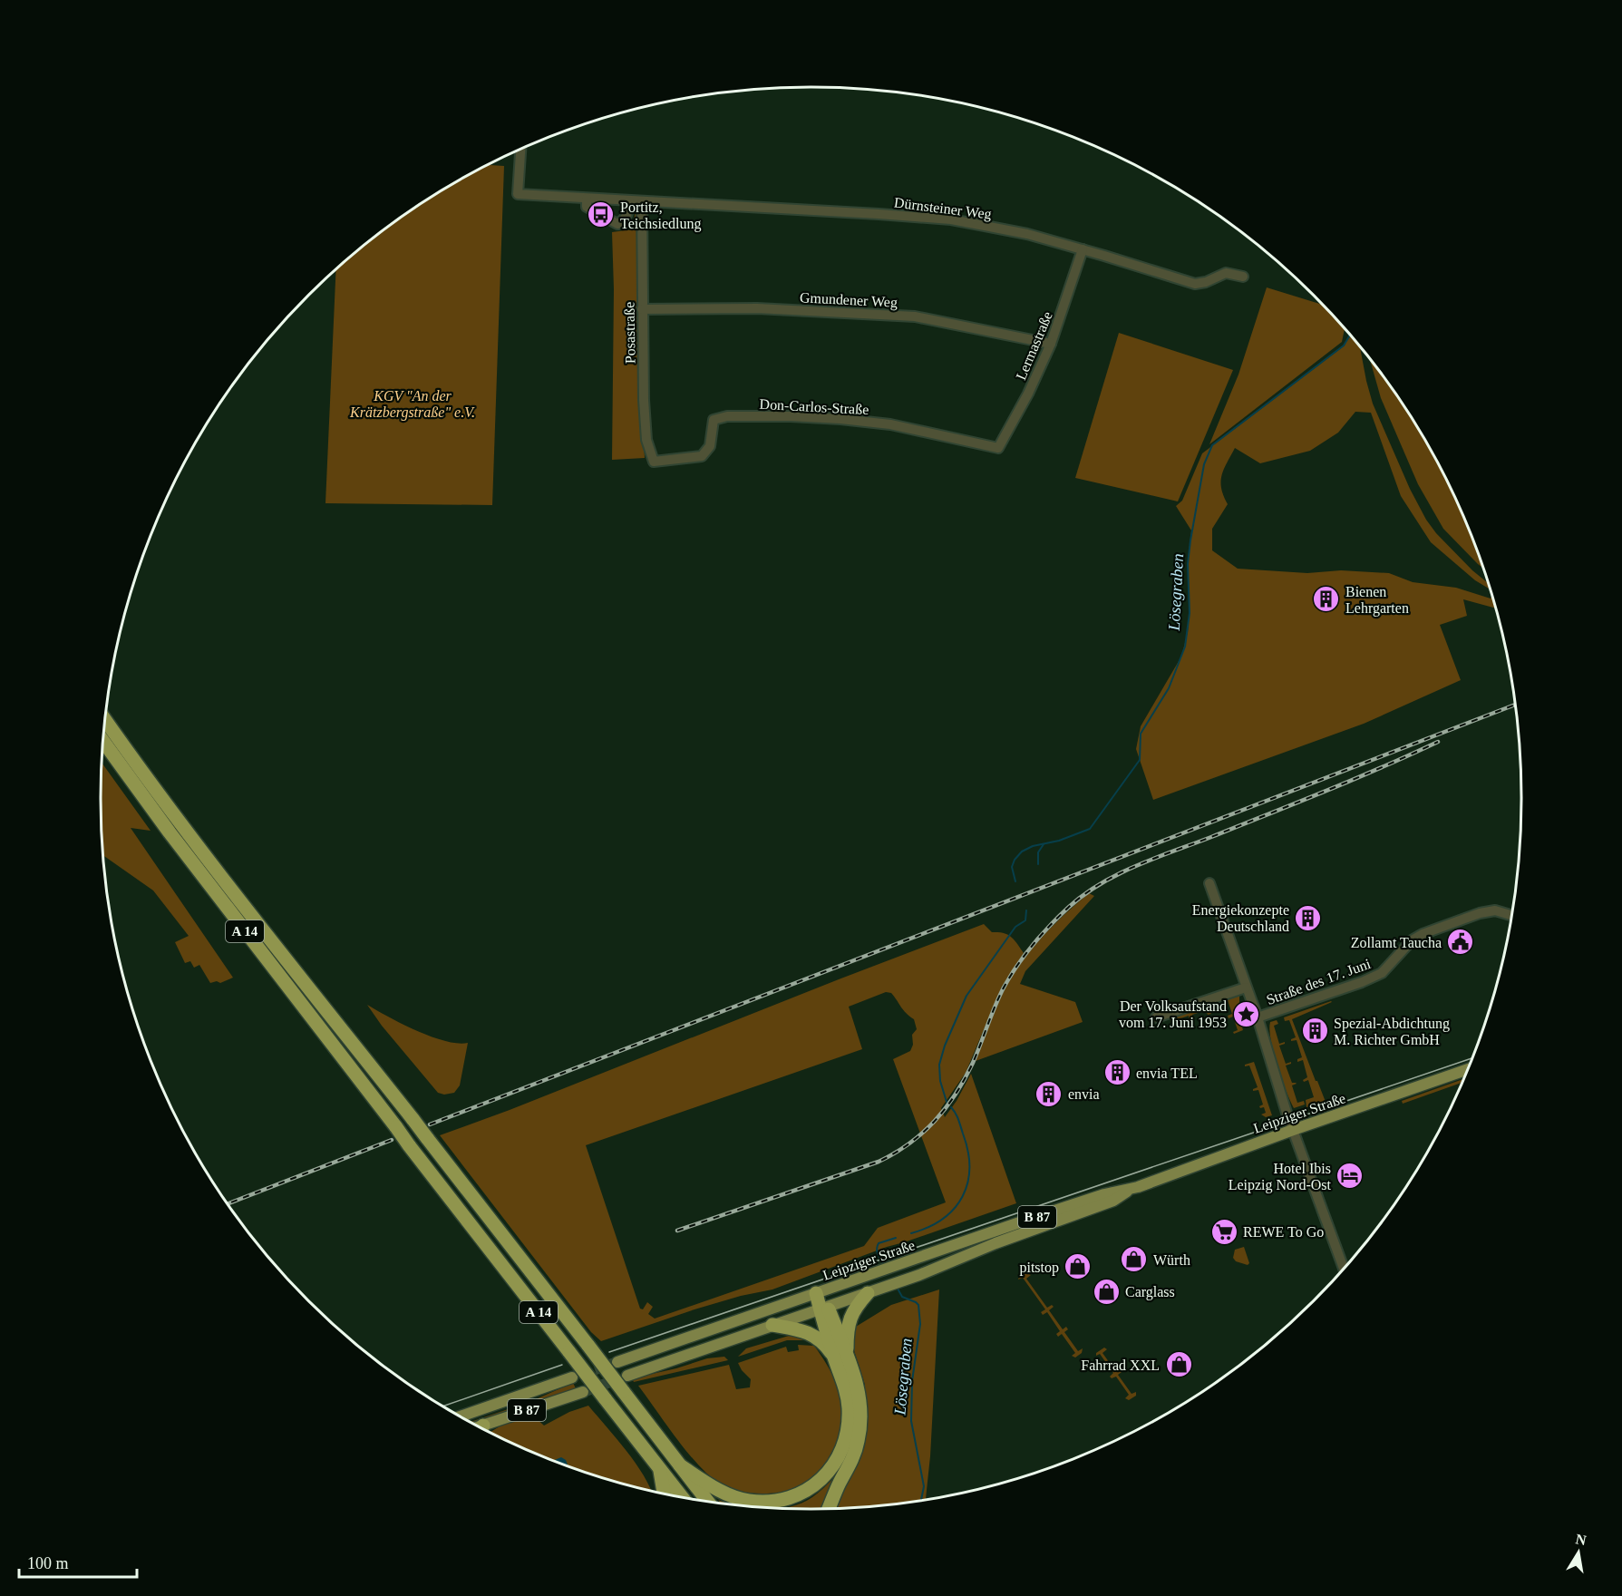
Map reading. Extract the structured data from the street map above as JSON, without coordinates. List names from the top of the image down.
{
  "streets": {
    "highway": ["A 14"],
    "main road": ["Leipziger Straße", "B 87"],
    "street": [
      "Dürnsteiner Weg",
      "Gmundener Weg",
      "Posastraße",
      "Lermastraße",
      "Don-Carlos-Straße",
      "Straße des 17. Juni"
    ]
  },
  "crossings": [
    ["Dürnsteiner Weg", "Posastraße"],
    ["Dürnsteiner Weg", "Lermastraße"],
    ["Gmundener Weg", "Posastraße"],
    ["Gmundener Weg", "Lermastraße"],
    ["Posastraße", "Don-Carlos-Straße"],
    ["Lermastraße", "Don-Carlos-Straße"],
    ["Straße des 17. Juni", "Leipziger Straße"],
    ["Leipziger Straße", "B 87"]
  ],
  "water": ["Lösegraben"],
  "parks": ["KGV \"An der Krätzbergstraße\" e.V."],
  "places": {
    "bus stop": ["Portitz, Teichsiedlung"],
    "building": [
      "Bienen Lehrgarten",
      "Energiekonzepte Deutschland",
      "Spezial-Abdichtung M. Richter GmbH",
      "envia TEL",
      "envia"
    ],
    "public building": ["Zollamt Taucha"],
    "place": ["Der Volksaufstand vom 17. Juni 1953"],
    "hotel": ["Hotel Ibis Leipzig Nord-Ost"],
    "supermarket": ["REWE To Go"],
    "shop": [
      "Würth",
      "pitstop",
      "Carglass",
      "Fahrrad XXL"
    ]
  },
  "scale_bar": "100 m",
  "north": "top"
}
